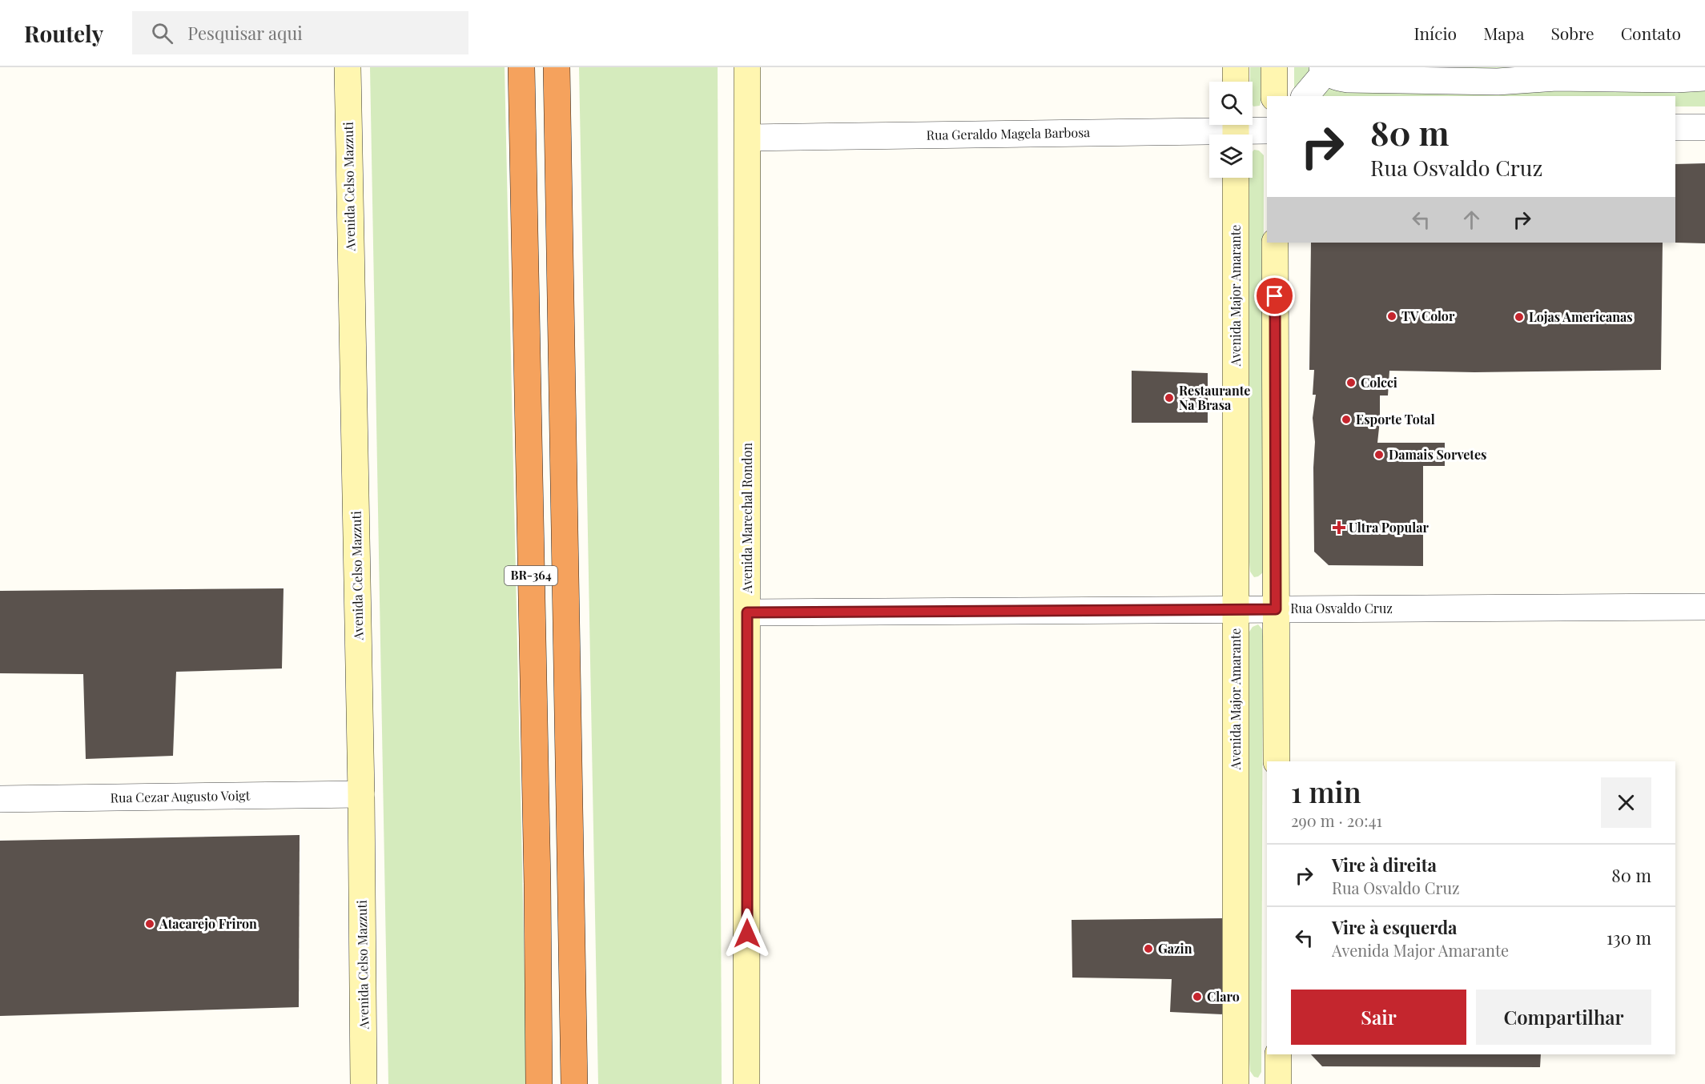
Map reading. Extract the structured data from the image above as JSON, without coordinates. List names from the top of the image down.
{
  "streets": {
    "highway": ["BR-364"],
    "main road": ["Avenida Celso Mazzuti", "Avenida Major Amarante", "Avenida Marechal Rondon"],
    "street": ["Rua Geraldo Magela Barbosa", "Rua Osvaldo Cruz", "Rua Cezar Augusto Voigt"]
  },
  "crossings": [
    ["Rua Geraldo Magela Barbosa", "Avenida Marechal Rondon"],
    ["Avenida Celso Mazzuti", "Rua Cezar Augusto Voigt"],
    ["Avenida Major Amarante", "Rua Osvaldo Cruz"],
    ["Avenida Marechal Rondon", "Rua Osvaldo Cruz"]
  ],
  "places": {
    "other": [
      "TV Color",
      "Lojas Americanas",
      "Colcci",
      "Restaurante Na Brasa",
      "Esporte Total",
      "Damais Sorvetes",
      "Atacarejo Friron",
      "Gazin",
      "Claro"
    ],
    "health": ["Ultra Popular"]
  },
  "page": {
    "header": "Routely",
    "search": "Pesquisar aqui",
    "nav": [
      "Início",
      "Mapa",
      "Sobre",
      "Contato"
    ],
    "turn": ["80 m", "Rua Osvaldo Cruz"],
    "heading": ["1 min", "290 m · 20:41"],
    "list": [
      {
        "name": "Vire à direita",
        "note": "Rua Osvaldo Cruz",
        "value": "80 m"
      },
      {
        "name": "Vire à esquerda",
        "note": "Avenida Major Amarante",
        "value": "130 m"
      }
    ],
    "buttons": ["Sair", "Compartilhar"]
  }
}
